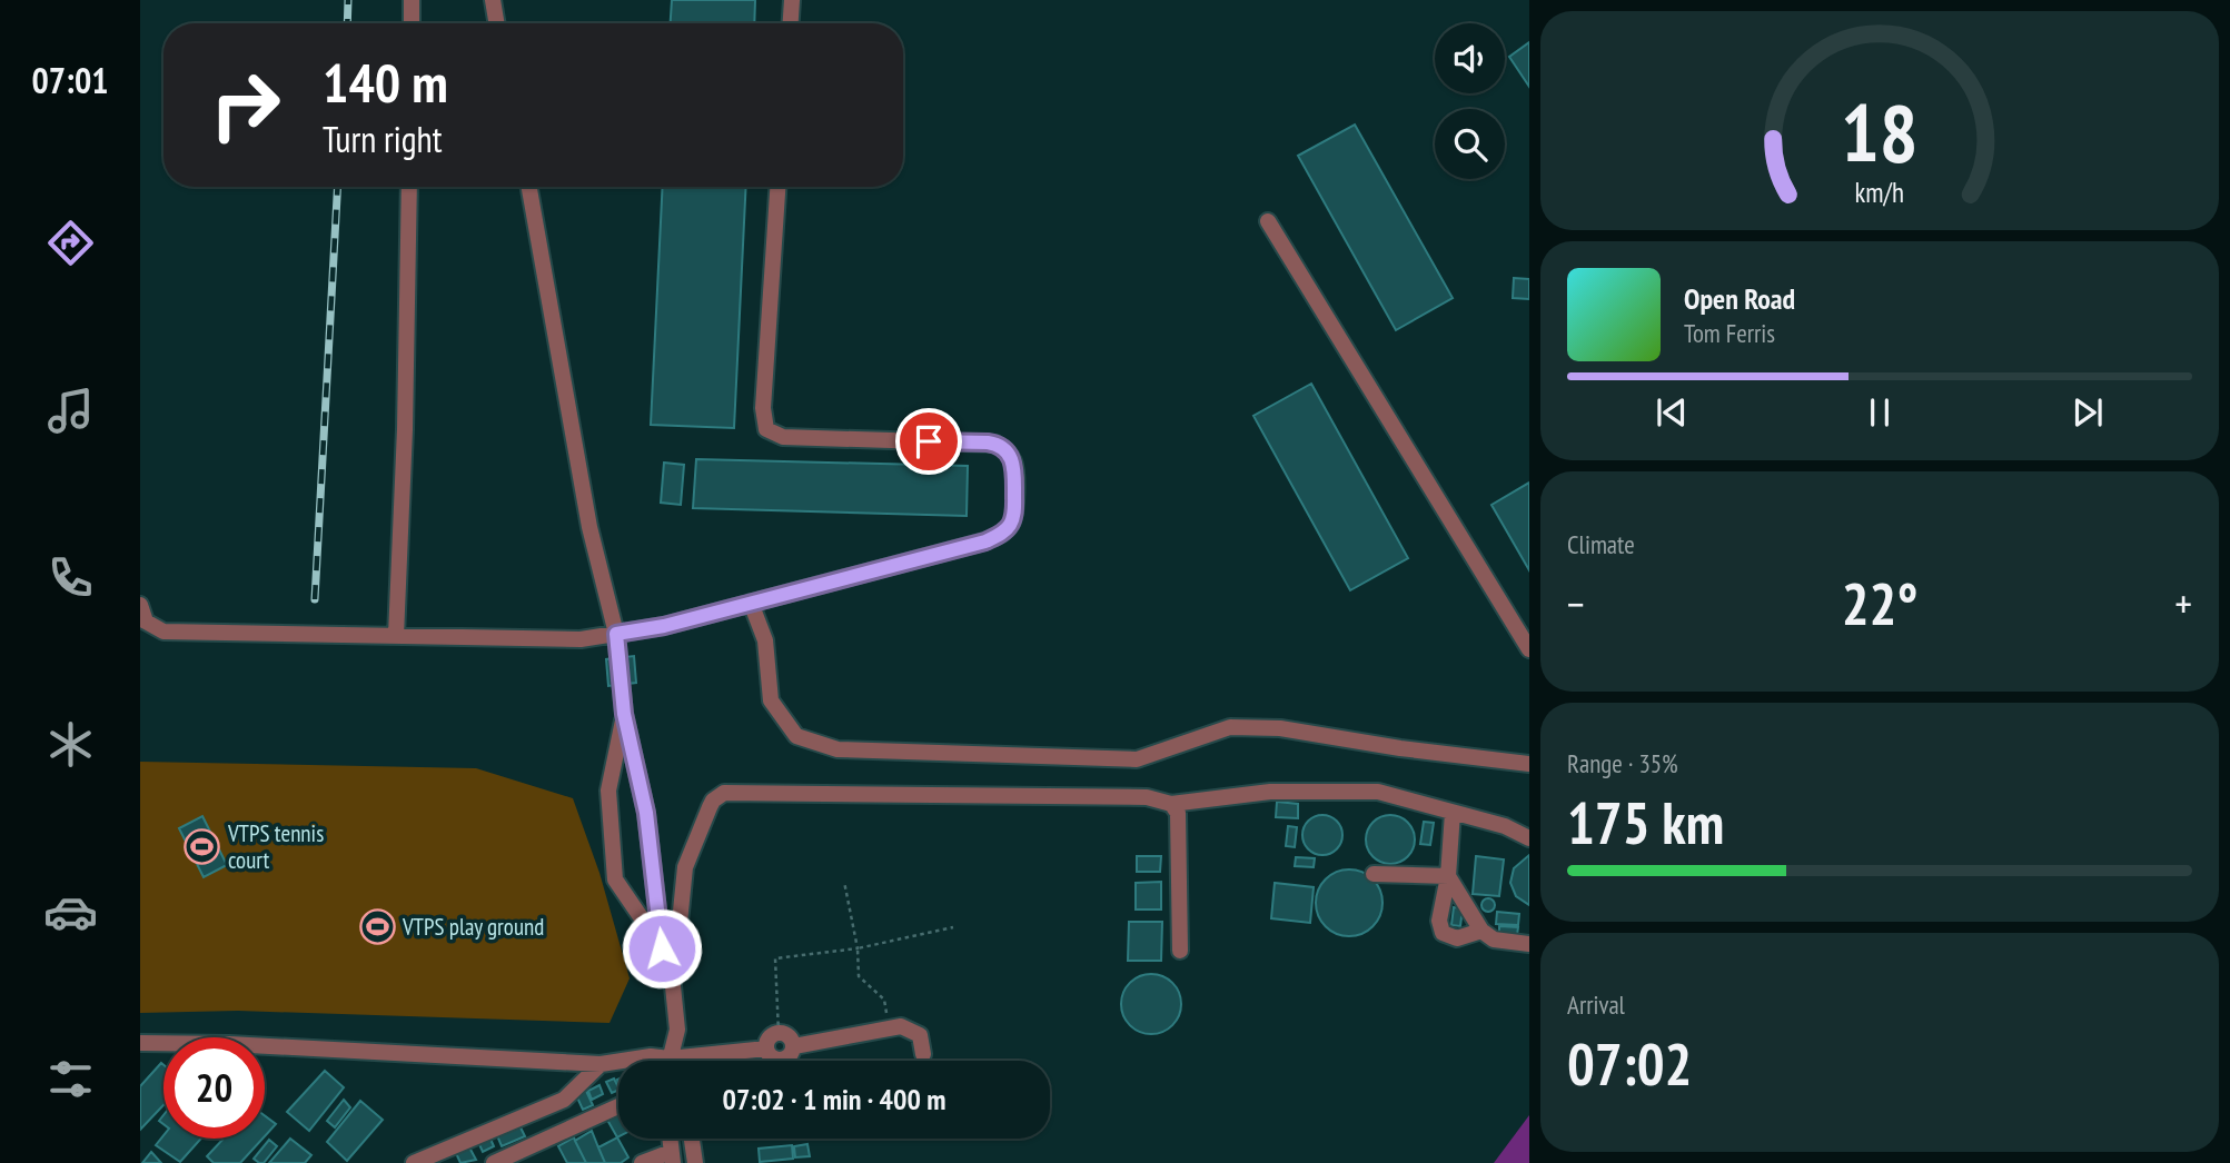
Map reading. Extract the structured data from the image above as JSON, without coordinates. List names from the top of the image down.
{
  "places": {
    "sports": ["VTPS tennis court", "VTPS play ground"]
  },
  "page": {
    "tabs": "07:01",
    "turn": ["140 m", "Turn right"],
    "song": ["Open Road", "Tom Ferris"],
    "tile": [
      "Climate",
      ["Range · 35%", "175 km"],
      ["Arrival", "07:02"]
    ],
    "heat": ["−", "22°", "+"],
    "limit": "20",
    "trip": "07:02 · 1 min · 400 m",
    "gauge": ["18", "km/h"]
  }
}
